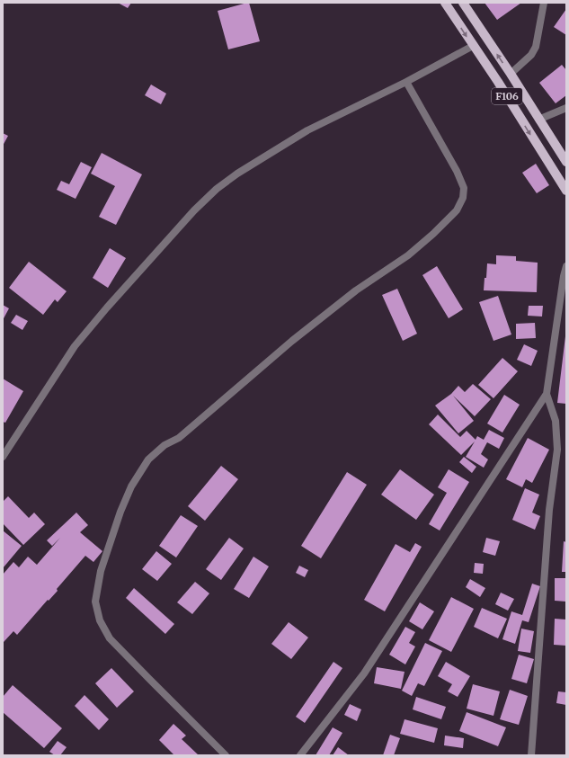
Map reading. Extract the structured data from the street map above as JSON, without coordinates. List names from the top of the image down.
{
  "streets": {
    "main road": ["F106"]
  }
}
